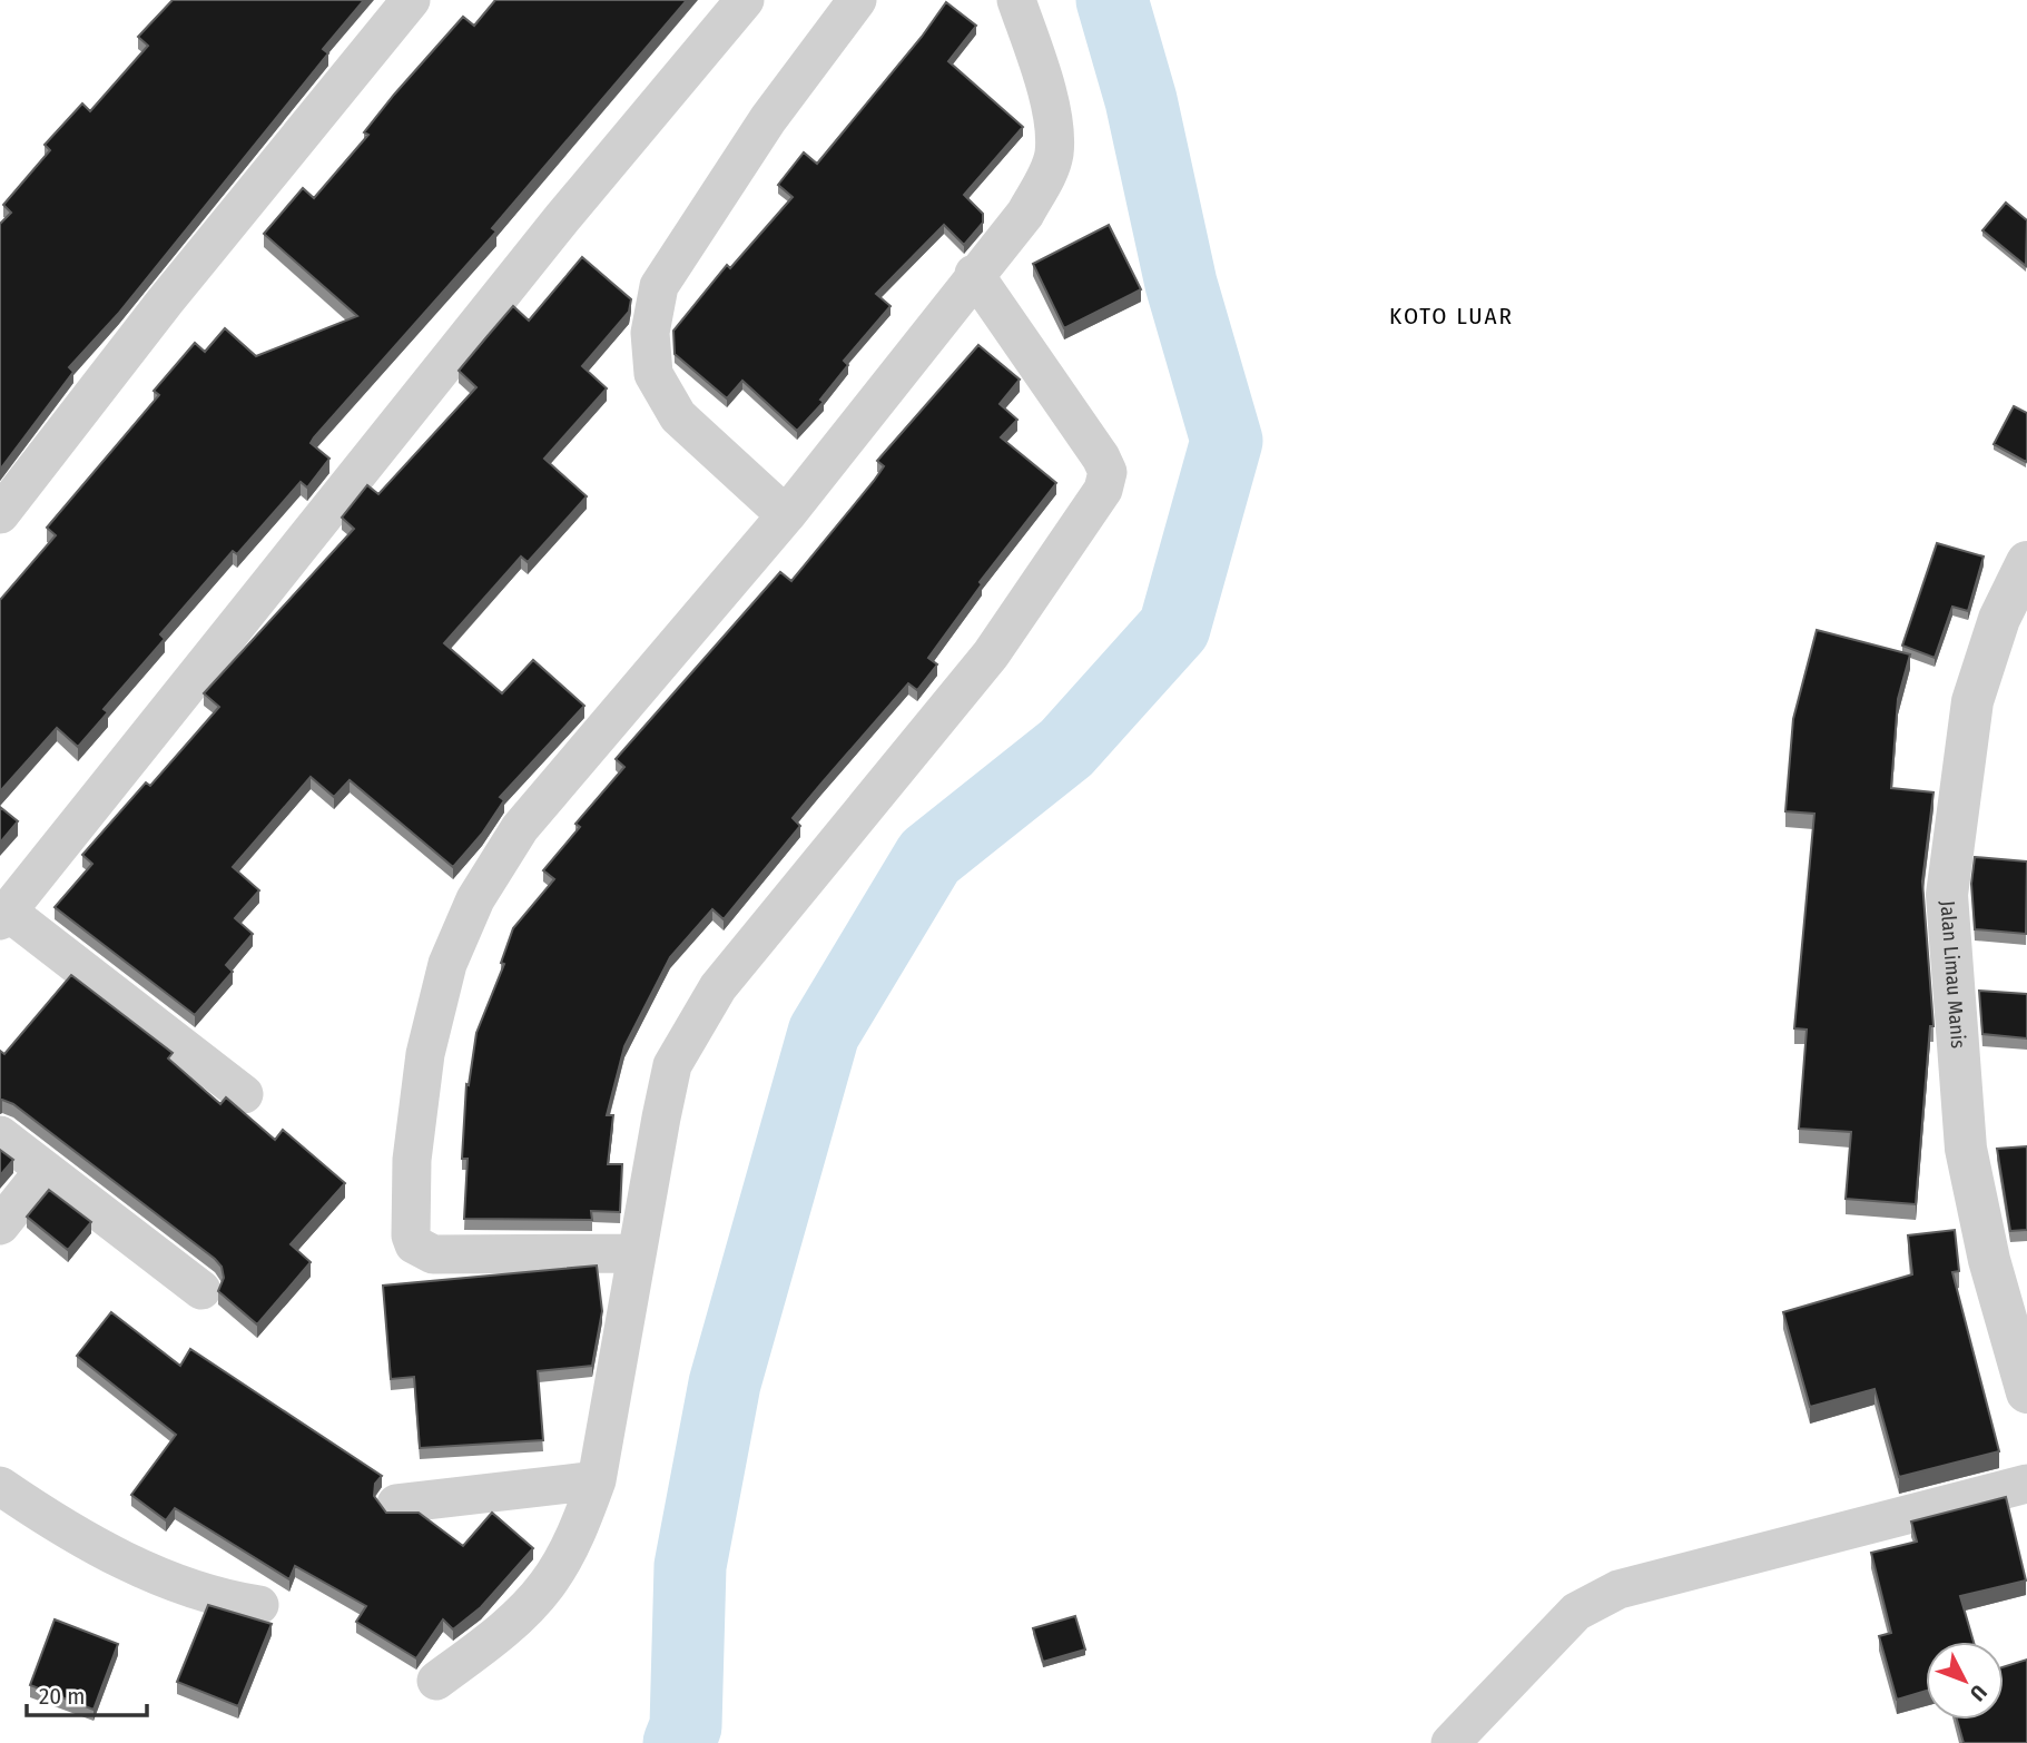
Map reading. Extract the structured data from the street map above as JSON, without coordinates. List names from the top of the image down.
{
  "streets": {
    "street": ["Jalan Limau Manis"]
  },
  "districts": ["KOTO LUAR"],
  "scale_bar": "20 m",
  "north": "bottom right"
}
